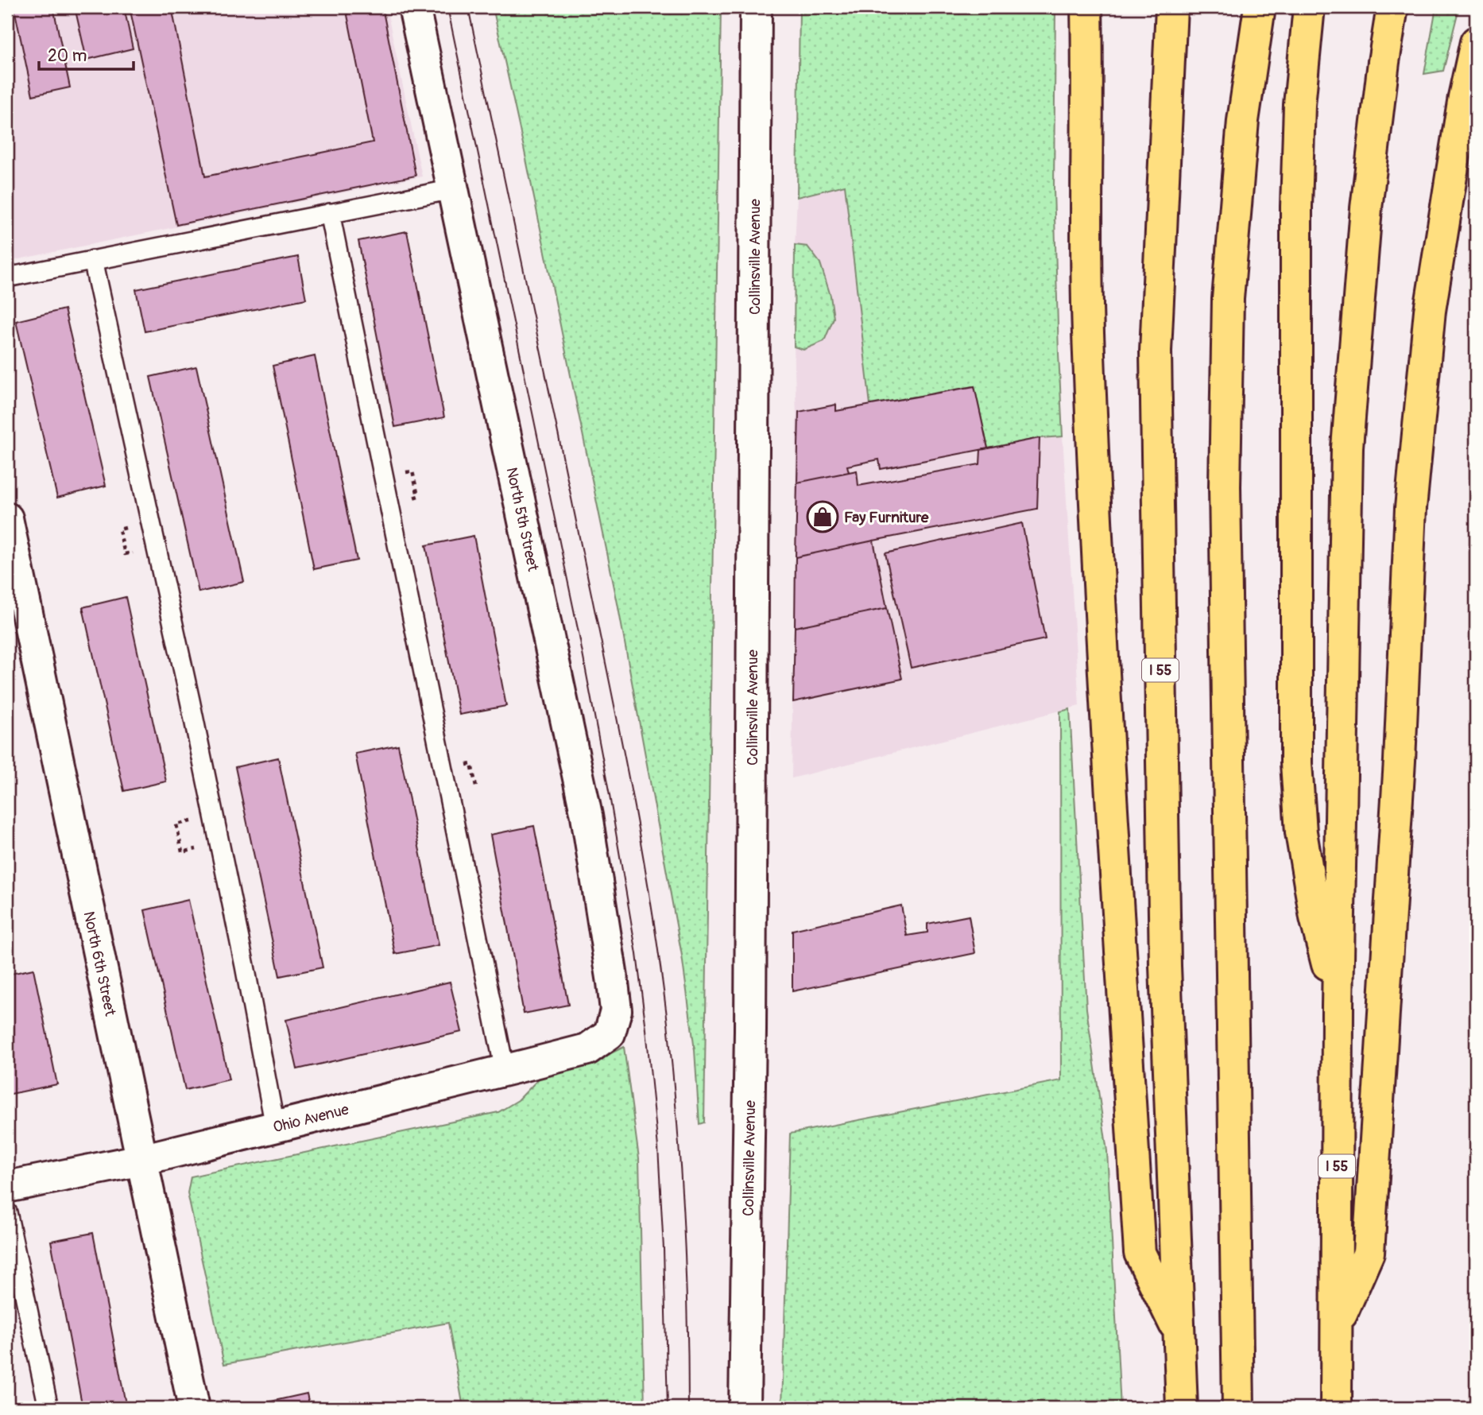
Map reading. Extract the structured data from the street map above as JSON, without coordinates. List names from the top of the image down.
{
  "streets": {
    "highway": ["I 55"],
    "street": [
      "Collinsville Avenue",
      "North 5th Street",
      "North 6th Street",
      "Ohio Avenue"
    ]
  },
  "crossings": [
    ["North 5th Street", "Ohio Avenue"],
    ["North 6th Street", "Ohio Avenue"]
  ],
  "places": {
    "shop": ["Fay Furniture"]
  },
  "scale_bar": "20 m"
}
